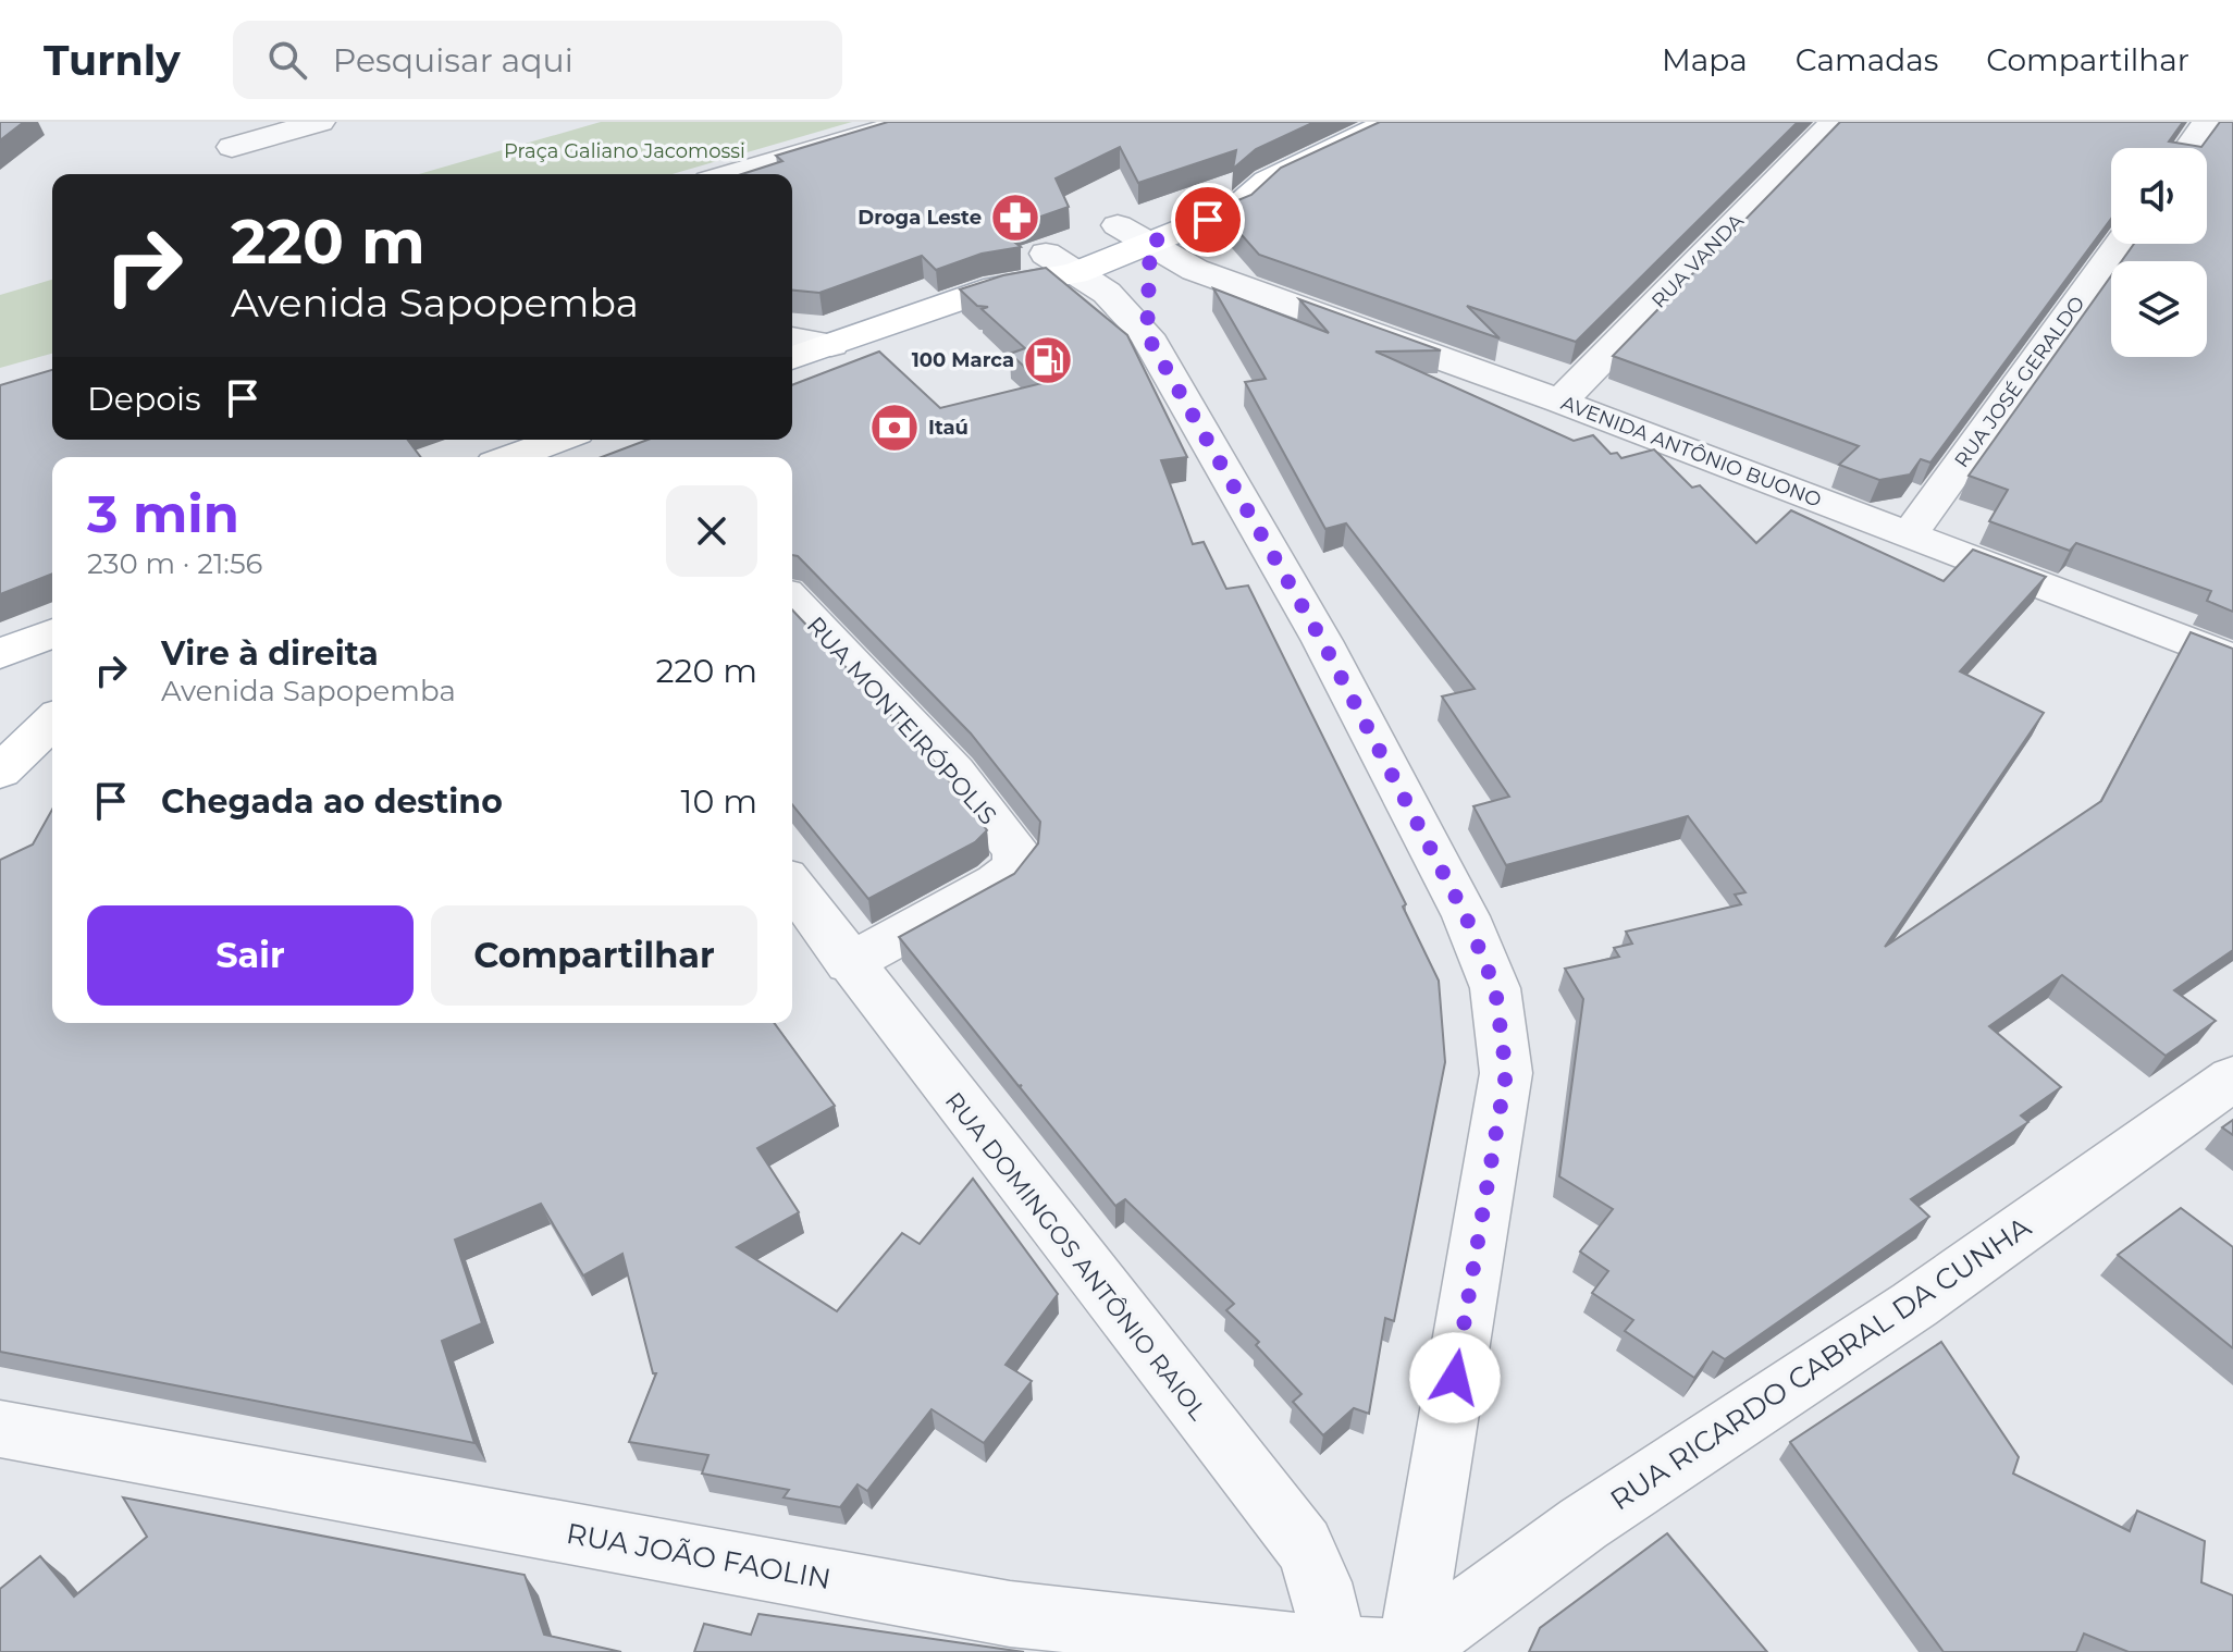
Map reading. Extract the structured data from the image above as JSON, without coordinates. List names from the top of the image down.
{
  "streets": {
    "street": [
      "RUA VANDA",
      "RUA JOSÉ GERALDO",
      "AVENIDA ANTÔNIO BUONO",
      "RUA MONTEIRÓPOLIS",
      "RUA DOMINGOS ANTÔNIO RAIOL",
      "RUA RICARDO CABRAL DA CUNHA",
      "RUA JOÃO FAOLIN"
    ]
  },
  "crossings": [
    ["RUA VANDA", "AVENIDA ANTÔNIO BUONO"],
    ["RUA JOSÉ GERALDO", "AVENIDA ANTÔNIO BUONO"],
    ["RUA MONTEIRÓPOLIS", "RUA DOMINGOS ANTÔNIO RAIOL"],
    ["RUA DOMINGOS ANTÔNIO RAIOL", "RUA JOÃO FAOLIN"]
  ],
  "parks": ["Praça Galiano Jacomossi"],
  "places": {
    "pharmacy": ["Droga Leste"],
    "fuel station": ["100 Marca"],
    "bank": ["Itaú"]
  },
  "page": {
    "header": "Turnly",
    "search": "Pesquisar aqui",
    "nav": ["Mapa", "Camadas", "Compartilhar"],
    "turn": ["220 m", "Avenida Sapopemba"],
    "then": "Depois",
    "heading": ["3 min", "230 m · 21:56"],
    "list": [
      {
        "name": "Vire à direita",
        "note": "Avenida Sapopemba",
        "value": "220 m"
      },
      {
        "name": "Chegada ao destino",
        "value": "10 m"
      }
    ],
    "buttons": ["Sair", "Compartilhar"]
  }
}
